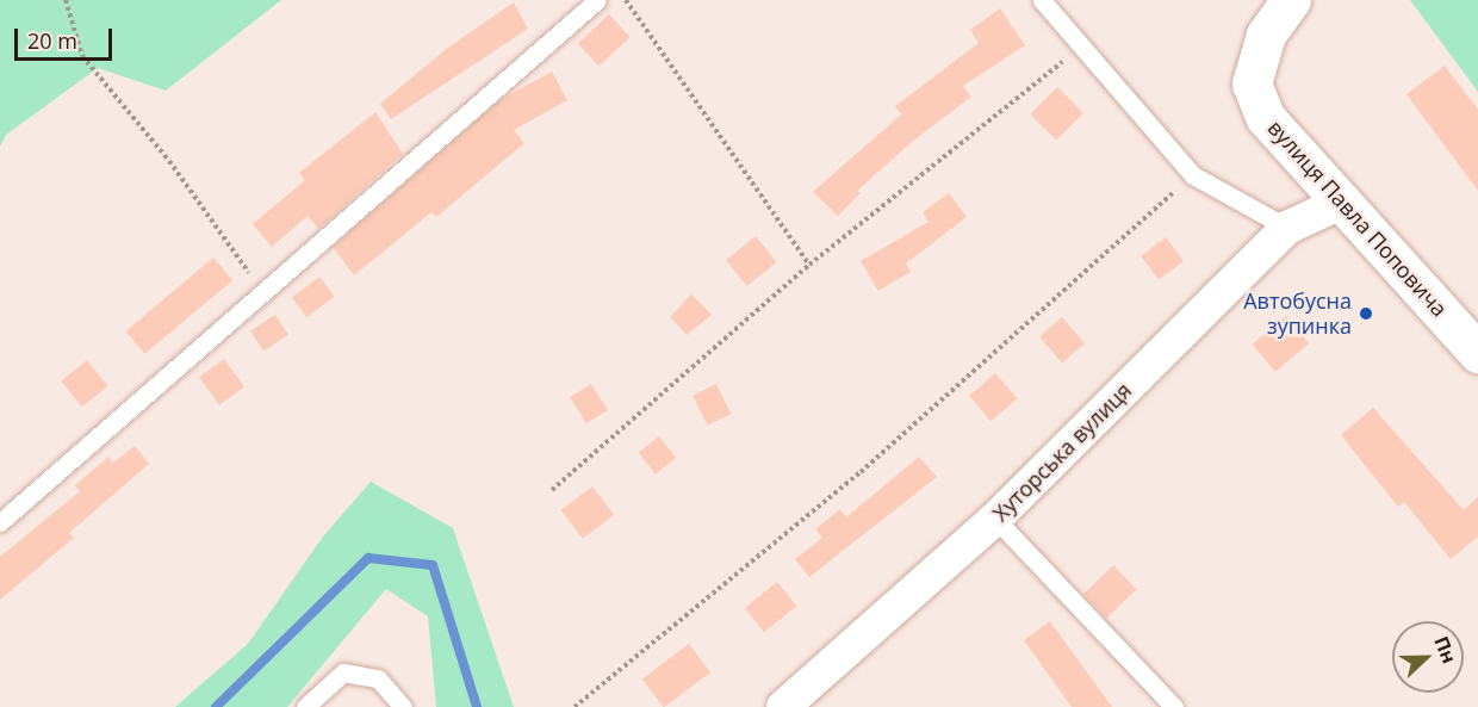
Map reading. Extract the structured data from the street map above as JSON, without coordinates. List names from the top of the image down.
{
  "streets": {
    "street": ["вулиця Павла Поповича", "Хуторська вулиця"]
  },
  "crossings": [
    ["вулиця Павла Поповича", "Хуторська вулиця"]
  ],
  "places": ["Автобусна зупинка"],
  "scale_bar": "20 m",
  "north": "right"
}
